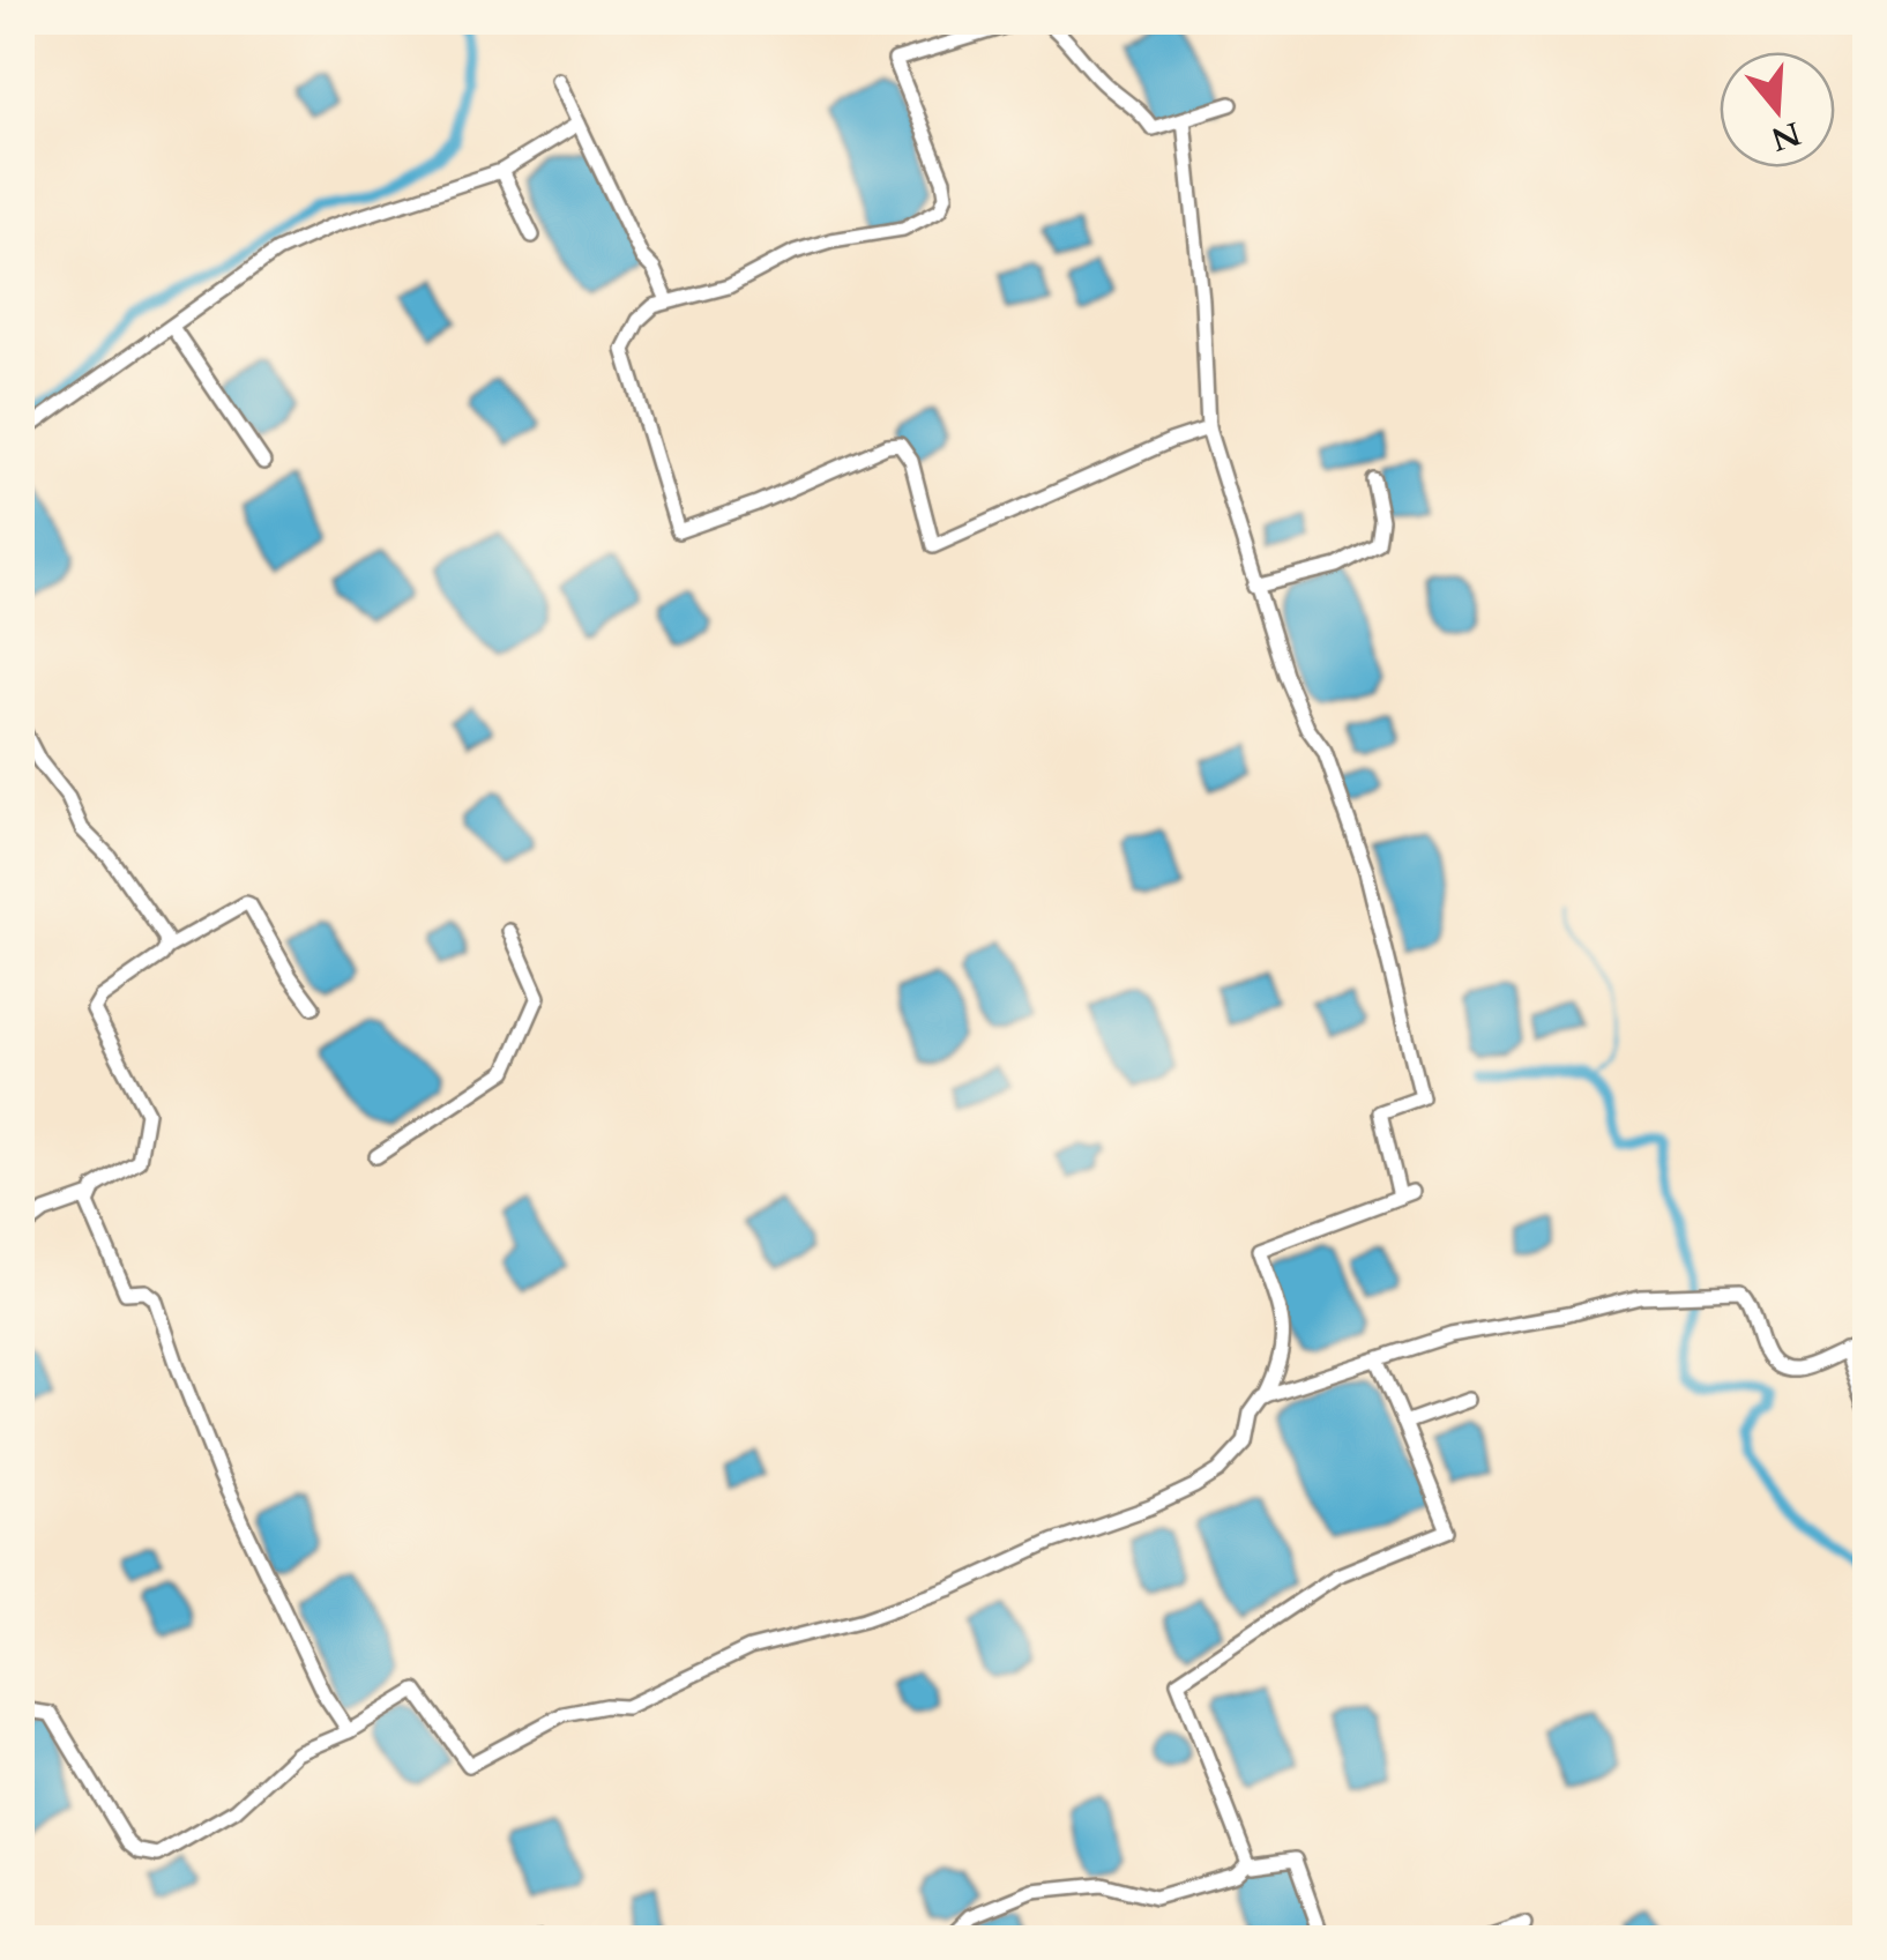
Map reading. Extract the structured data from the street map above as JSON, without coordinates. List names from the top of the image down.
{
  "north": "bottom"
}
